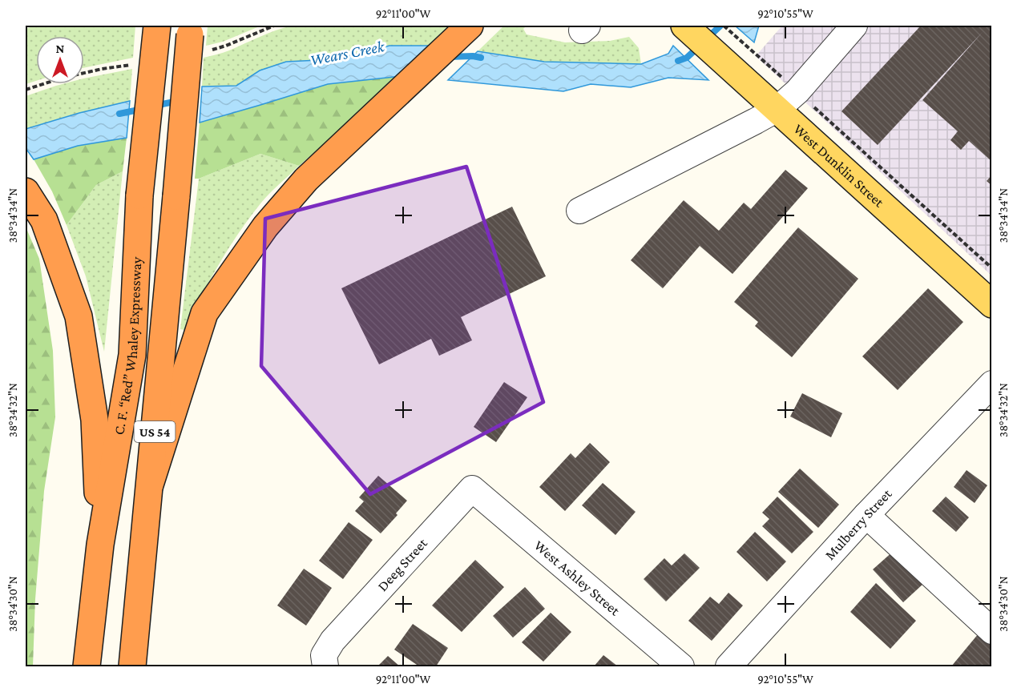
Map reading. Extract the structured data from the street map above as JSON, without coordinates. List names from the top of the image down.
{
  "streets": {
    "highway": ["C. F. “Red” Whaley Expressway", "US 54"],
    "main road": ["West Dunklin Street"],
    "street": ["Mulberry Street", "Deeg Street", "West Ashley Street"]
  },
  "crossings": [
    ["Deeg Street", "West Ashley Street"]
  ],
  "water": ["Wears Creek"],
  "north": "top",
  "coordinates": [
    "92°11'00\"W",
    "92°10'55\"W",
    "38°34'34\"N",
    "38°34'32\"N",
    "38°34'30\"N"
  ]
}
